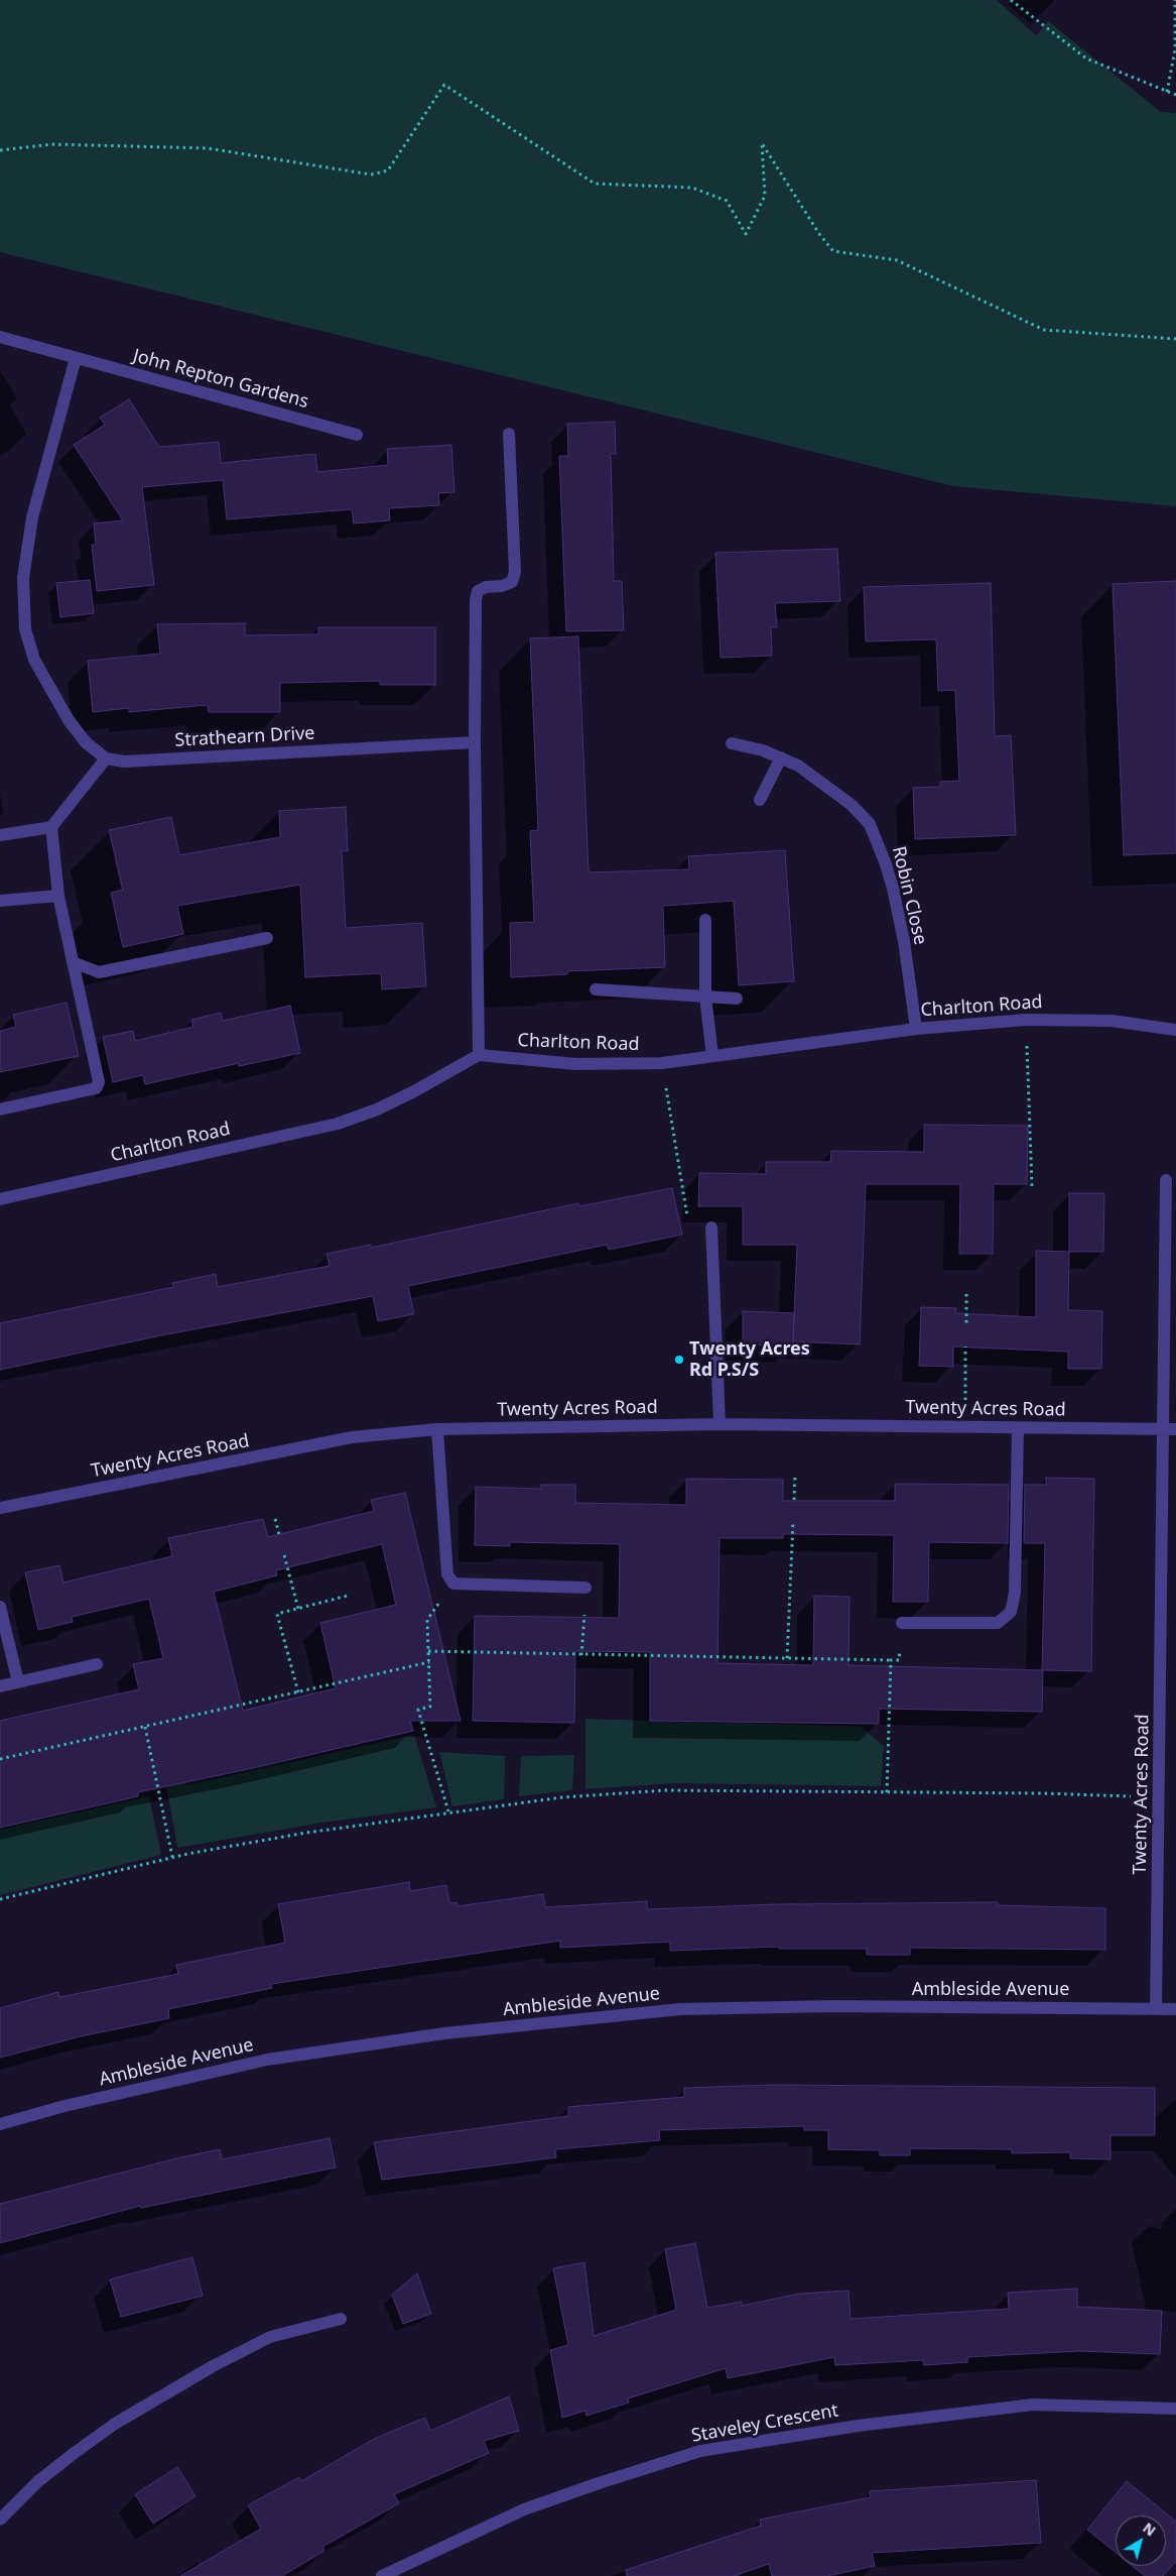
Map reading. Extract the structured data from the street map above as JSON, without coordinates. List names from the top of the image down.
{
  "streets": {
    "street": [
      "John Repton Gardens",
      "Strathearn Drive",
      "Robin Close",
      "Charlton Road",
      "Twenty Acres Road",
      "Ambleside Avenue",
      "Staveley Crescent"
    ]
  },
  "crossings": [
    ["Robin Close", "Charlton Road"],
    ["Twenty Acres Road", "Ambleside Avenue"]
  ],
  "places": ["Twenty Acres Rd P.S/S"],
  "north": "top right"
}
